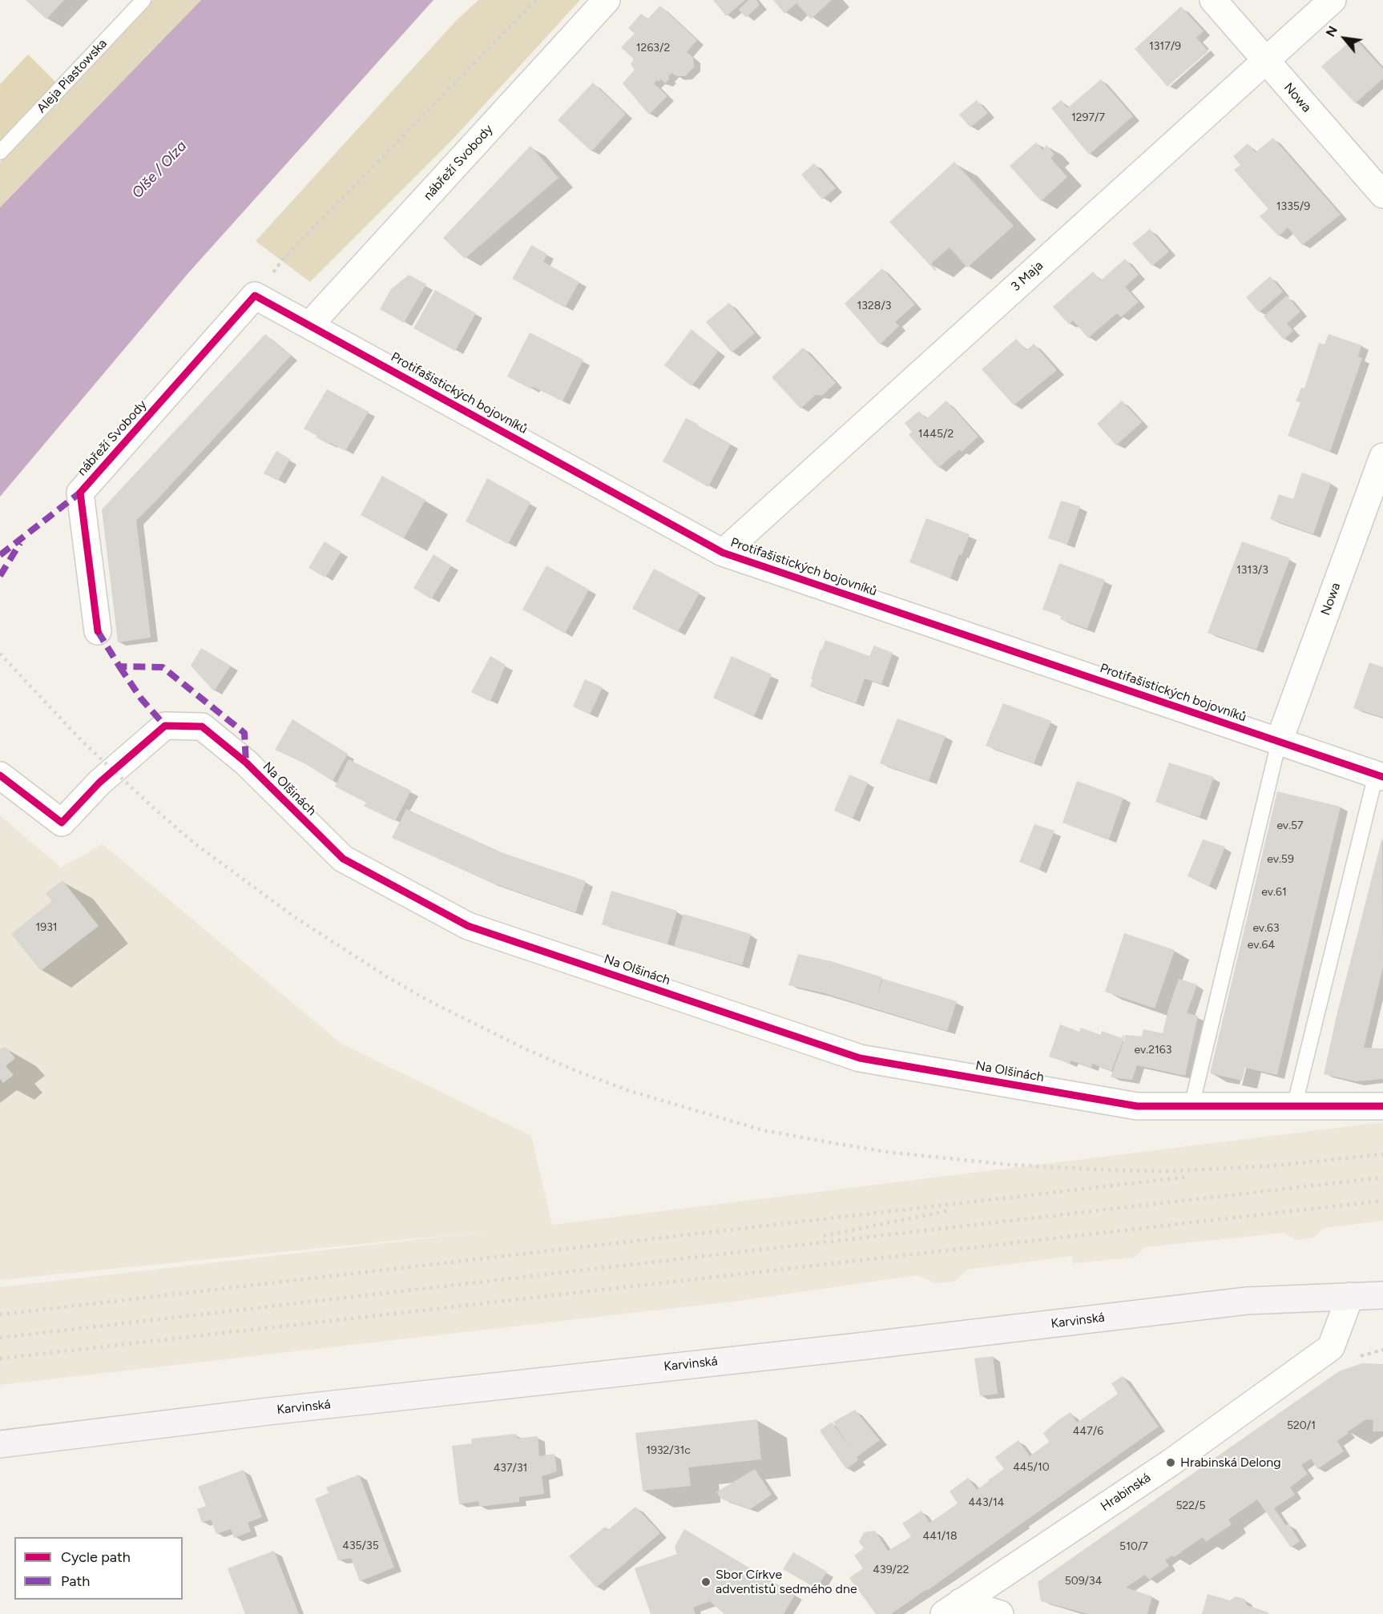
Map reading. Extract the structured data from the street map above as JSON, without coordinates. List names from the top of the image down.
{
  "streets": {
    "main road": ["Karvinská"],
    "street": [
      "Nowa",
      "nábřeží Svobody",
      "3 Maja",
      "Protifašistických bojovníků",
      "Na Olšinách",
      "Hrabinská"
    ],
    "lane": ["Aleja Piastowska"]
  },
  "crossings": [
    ["Nowa", "3 Maja"],
    ["Nowa", "Protifašistických bojovníků"],
    ["nábřeží Svobody", "Protifašistických bojovníků"],
    ["3 Maja", "Protifašistických bojovníků"],
    ["Karvinská", "Hrabinská"]
  ],
  "water": ["Olše / Olza"],
  "places": ["Hrabinská Delong", "Sbor Církve adventistů sedmého dne"],
  "house_numbers": [
    "1317/9",
    "1263/2",
    "1297/7",
    "1335/9",
    "1328/3",
    "1445/2",
    "1313/3",
    "ev.57",
    "ev.59",
    "ev.61",
    "1931",
    "ev.63",
    "ev.64",
    "ev.2163",
    "520/1",
    "447/6",
    "1932/31c",
    "445/10",
    "437/31",
    "443/14",
    "522/5",
    "441/18",
    "435/35",
    "510/7",
    "439/22",
    "509/34"
  ],
  "legend": ["Cycle path", "Path"],
  "north": "top left"
}
